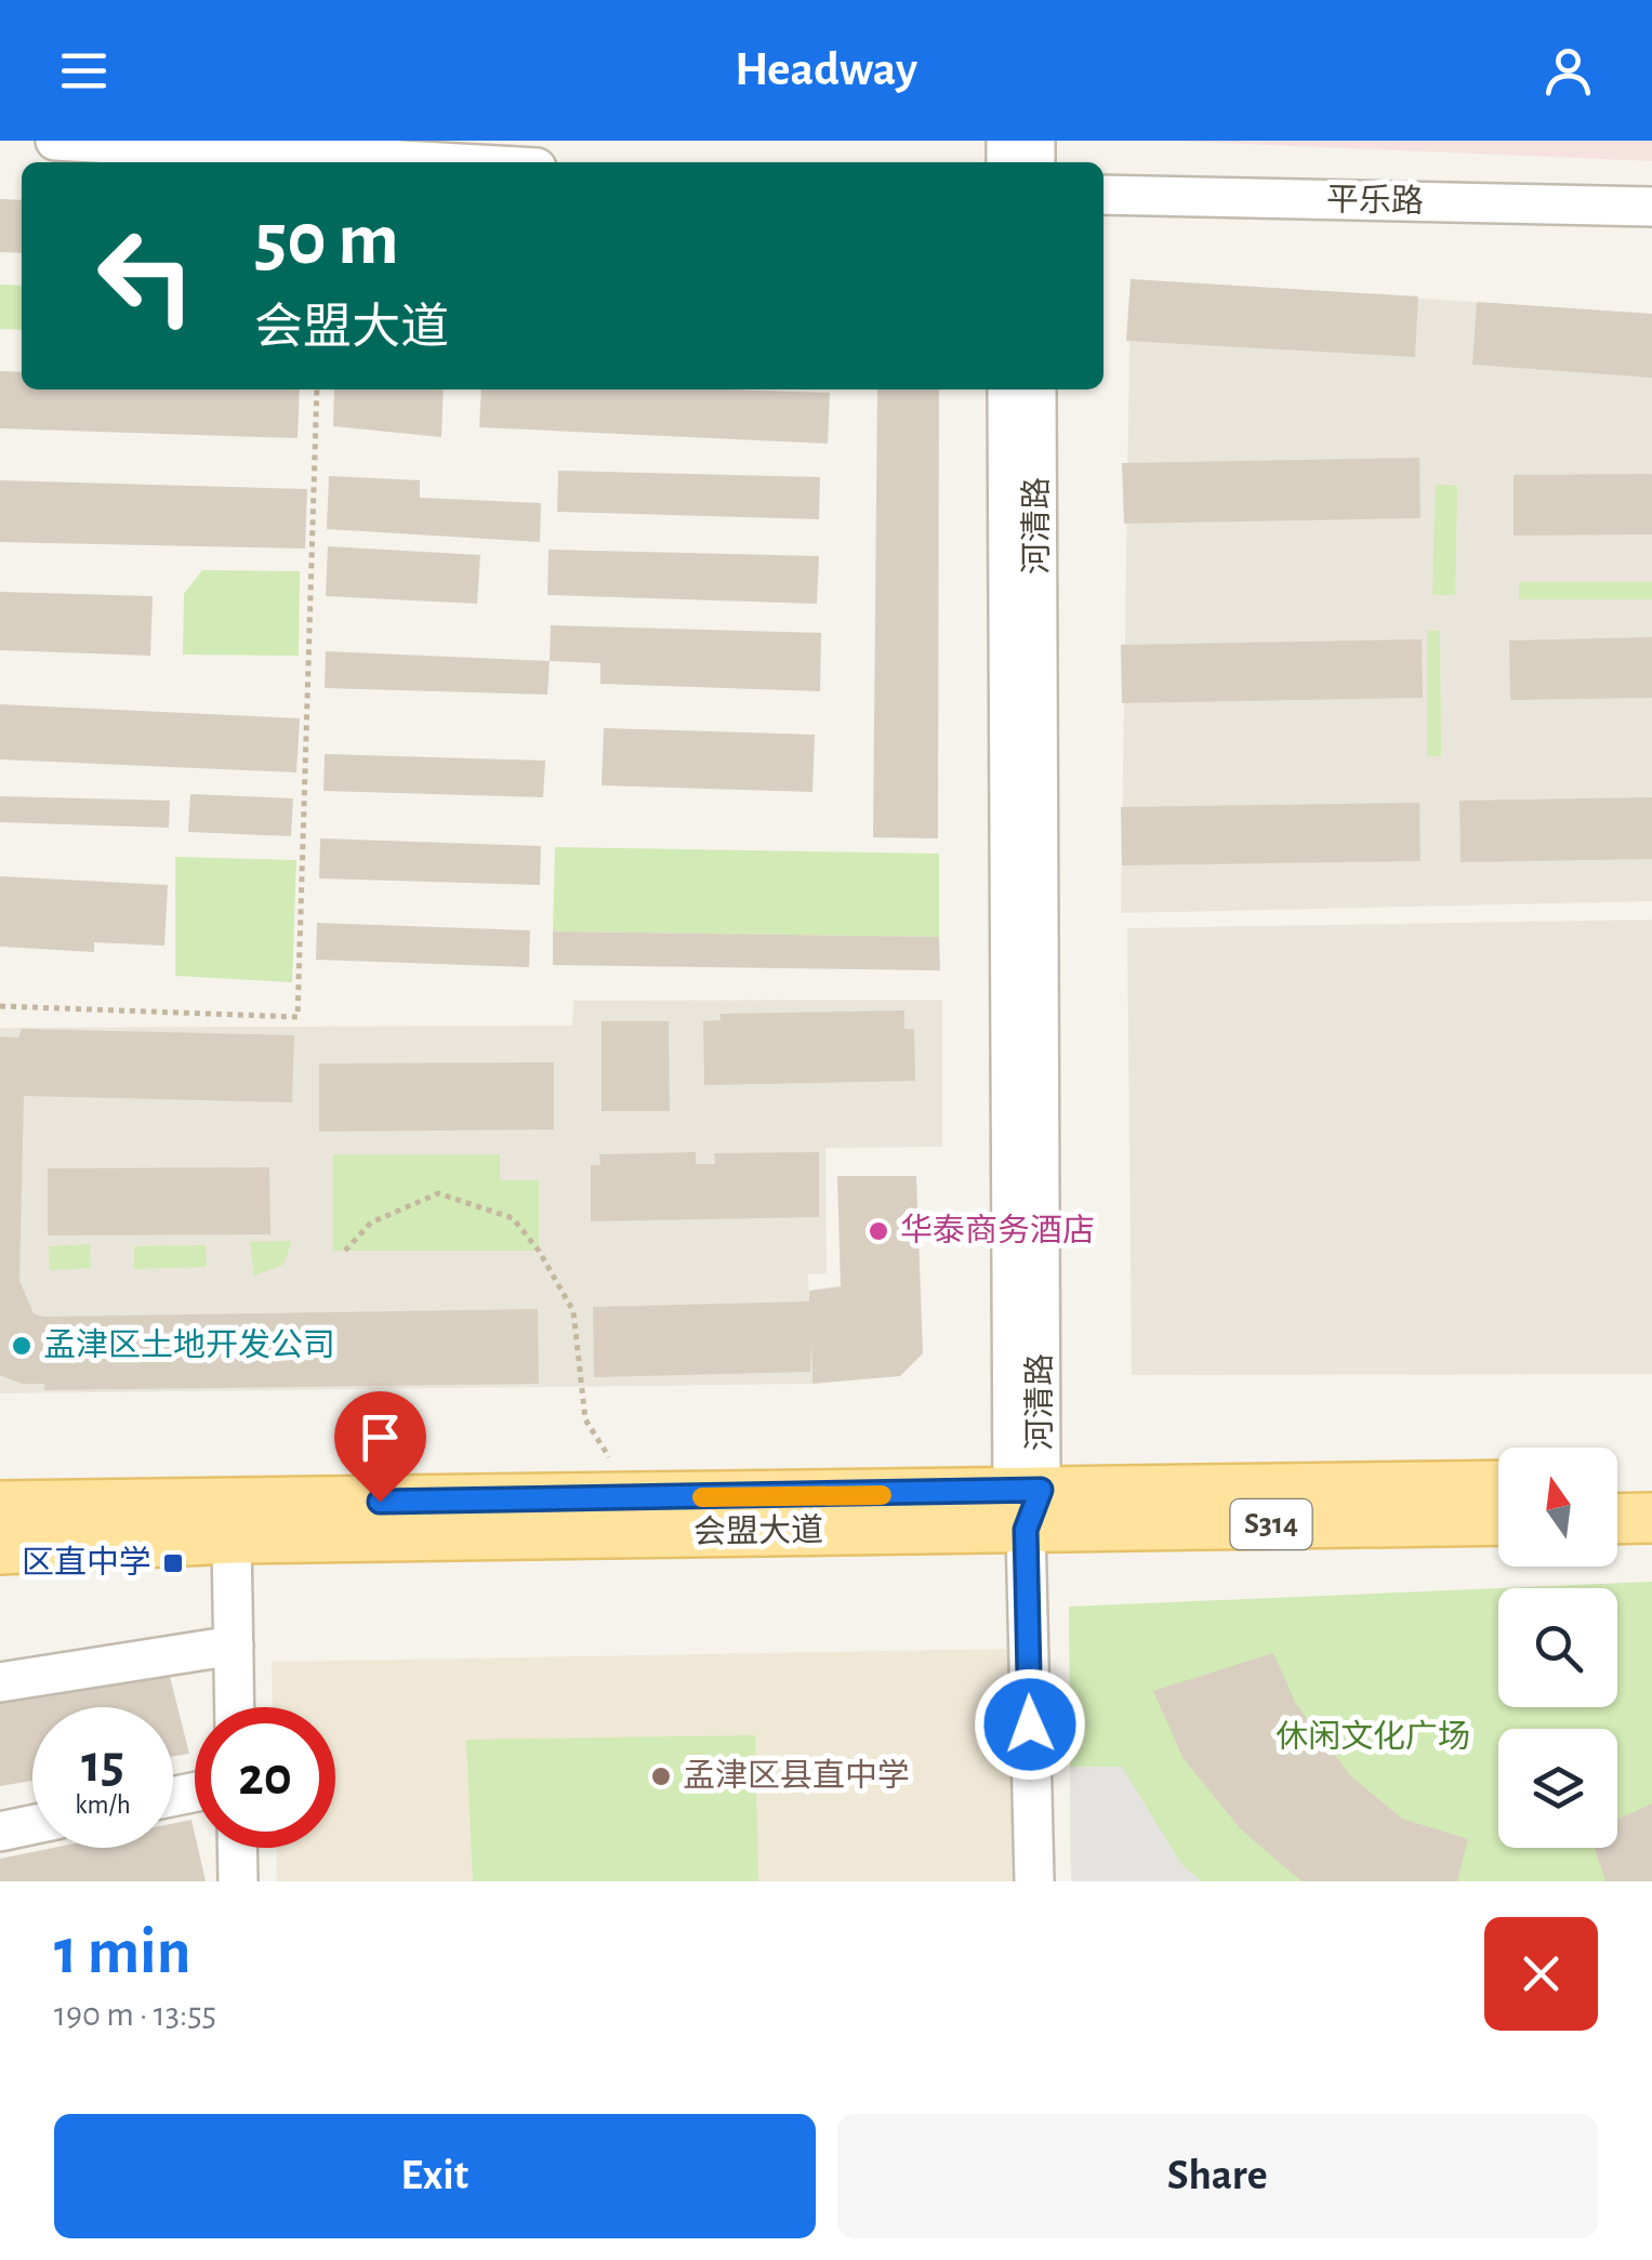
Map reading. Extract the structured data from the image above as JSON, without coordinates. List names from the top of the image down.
{
  "streets": {
    "main road": ["S314", "会盟大道"],
    "street": ["平乐路", "河清路"]
  },
  "crossings": [
    ["河清路", "会盟大道"]
  ],
  "parks": ["休闲文化广场"],
  "places": {
    "other": ["华泰商务酒店", "孟津区土地开发公司", "孟津区县直中学"],
    "transit": ["区直中学"]
  },
  "north": "top",
  "page": {
    "header": "Headway",
    "turn": ["50 m", "会盟大道"],
    "speed": "15 km/h",
    "limit": "20",
    "heading": ["1 min", "190 m · 13:55"],
    "buttons": ["Exit", "Share"]
  }
}
